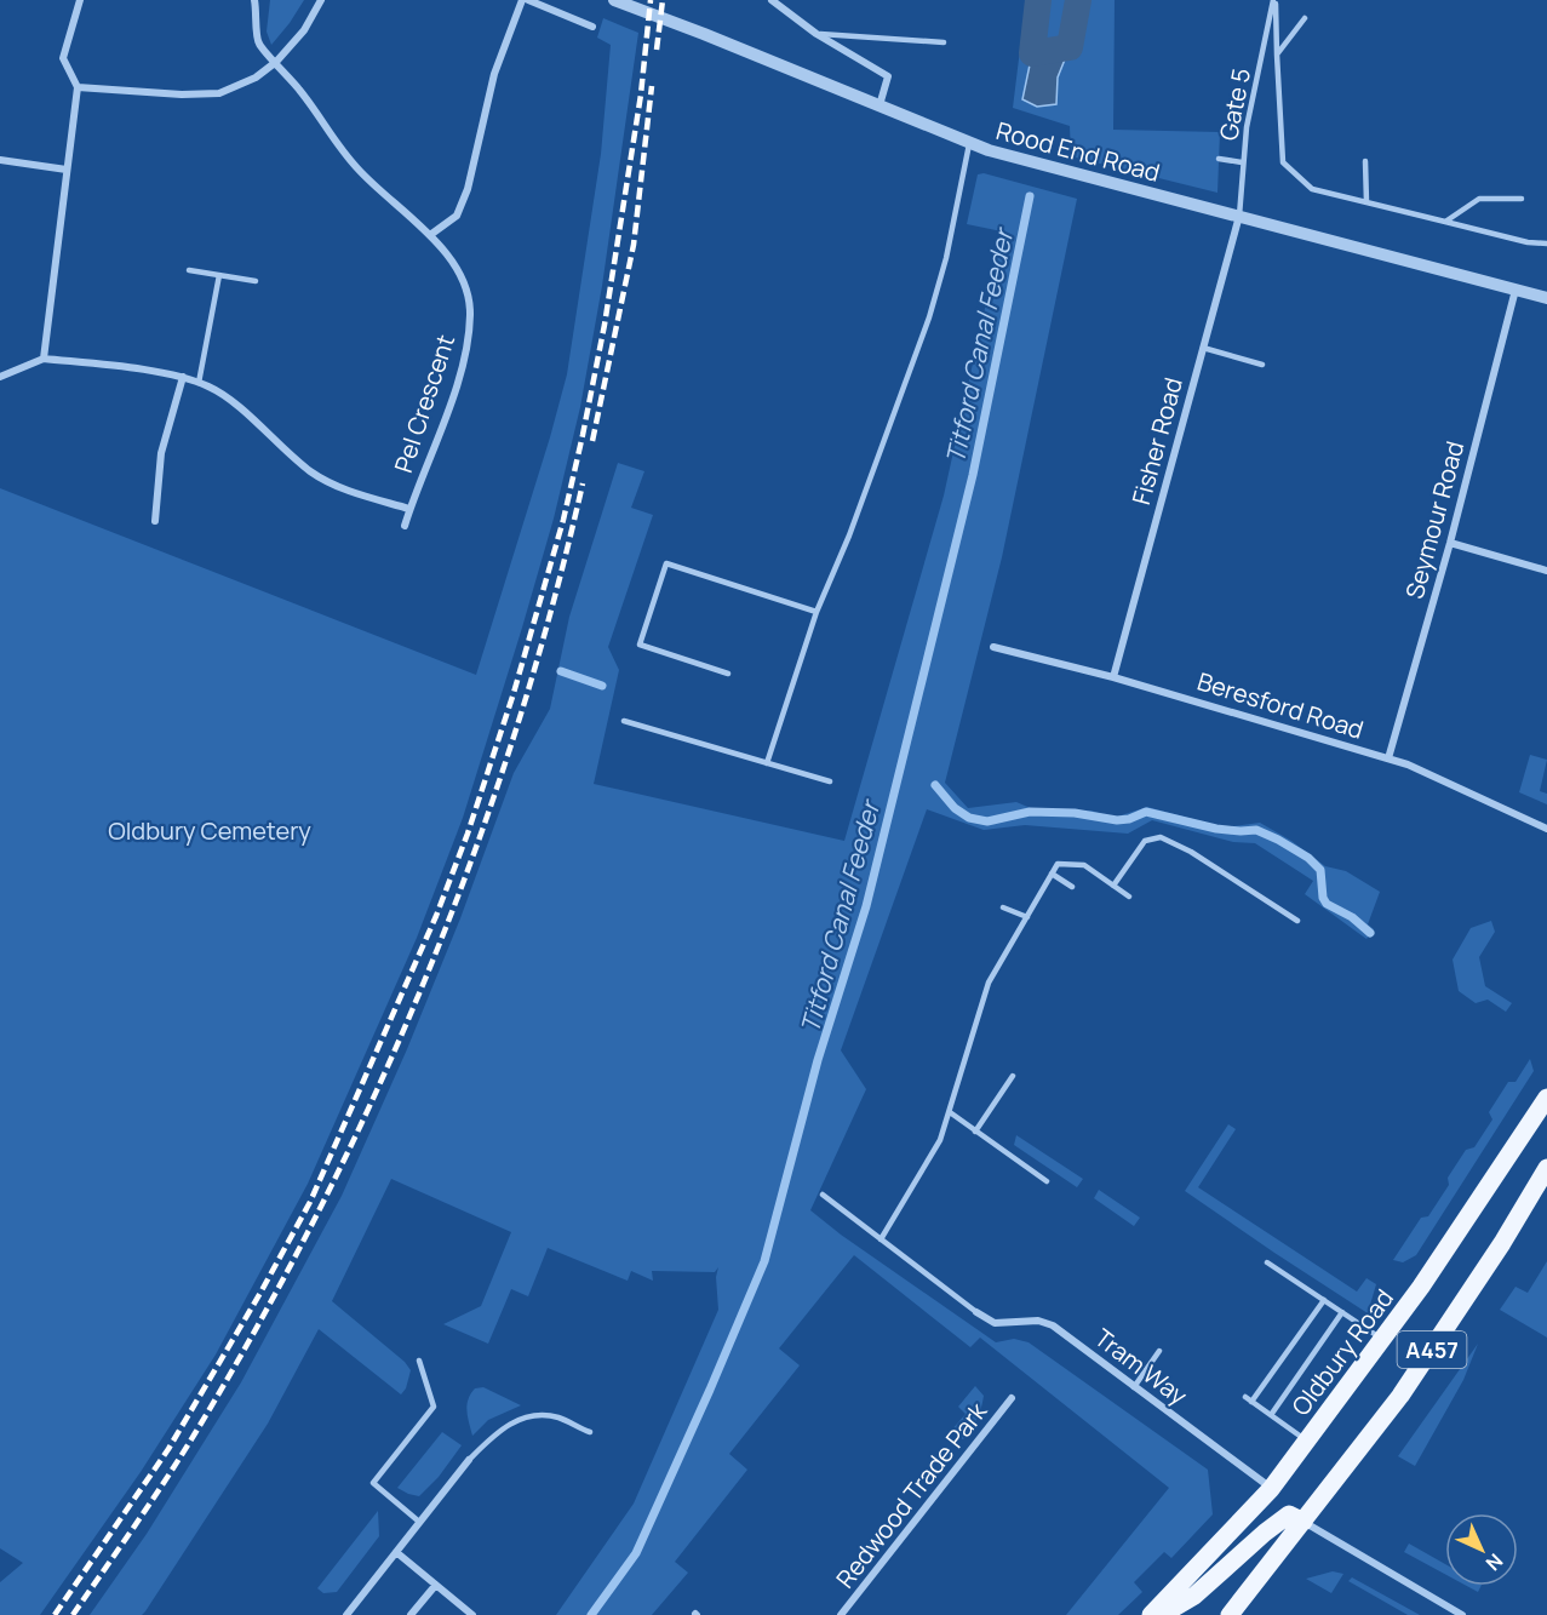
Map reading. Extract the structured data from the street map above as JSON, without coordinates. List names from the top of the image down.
{
  "streets": {
    "main road": ["A457", "Oldbury Road"],
    "street": [
      "Rood End Road",
      "Pel Crescent",
      "Fisher Road",
      "Seymour Road",
      "Beresford Road",
      "Tram Way",
      "Redwood Trade Park"
    ],
    "lane": ["Gate 5"]
  },
  "crossings": [
    ["Gate 5", "Rood End Road"],
    ["Gate 5", "Fisher Road"],
    ["Rood End Road", "Fisher Road"],
    ["Rood End Road", "Seymour Road"],
    ["Fisher Road", "Beresford Road"],
    ["Seymour Road", "Beresford Road"],
    ["Oldbury Road", "Tram Way"]
  ],
  "water": ["Titford Canal Feeder"],
  "parks": ["Oldbury Cemetery"],
  "north": "bottom right"
}
